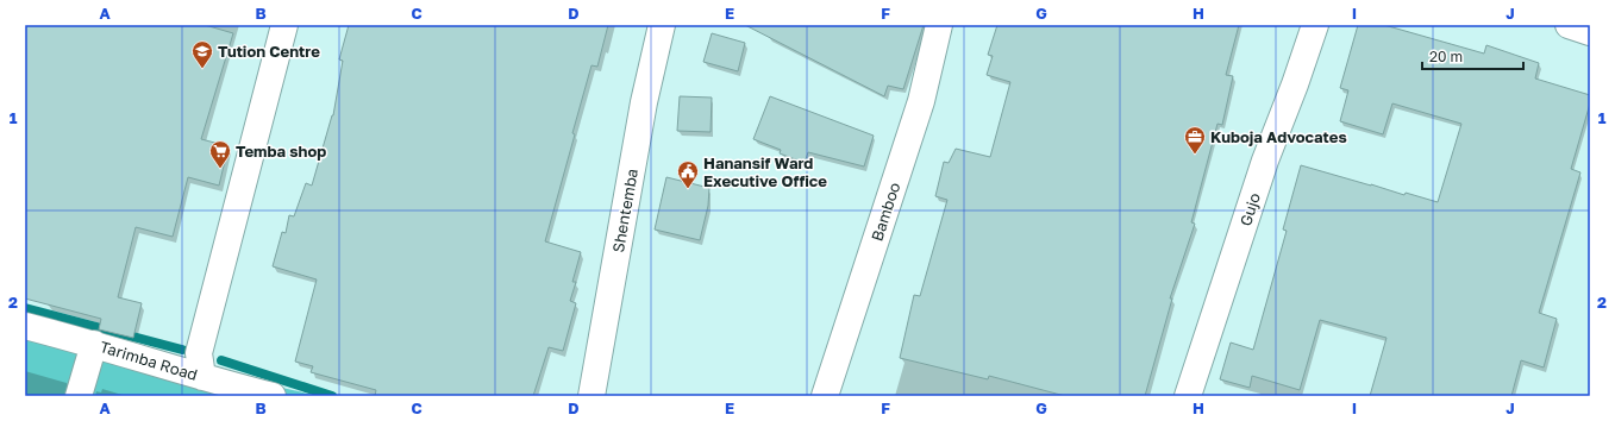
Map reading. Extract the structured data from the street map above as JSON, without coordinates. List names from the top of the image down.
{
  "streets": {
    "street": [
      "Gujo",
      "Shentemba",
      "Bamboo",
      "Tarimba Road"
    ]
  },
  "places": {
    "school or university": ["Tution Centre"],
    "office": ["Kuboja Advocates"],
    "supermarket": ["Temba shop"],
    "public building": ["Hanansif Ward Executive Office"]
  },
  "scale_bar": "20 m",
  "grid": {
    "columns": [
      "A",
      "B",
      "C",
      "D",
      "E",
      "F",
      "G",
      "H",
      "I",
      "J"
    ],
    "rows": ["1", "2"]
  }
}
